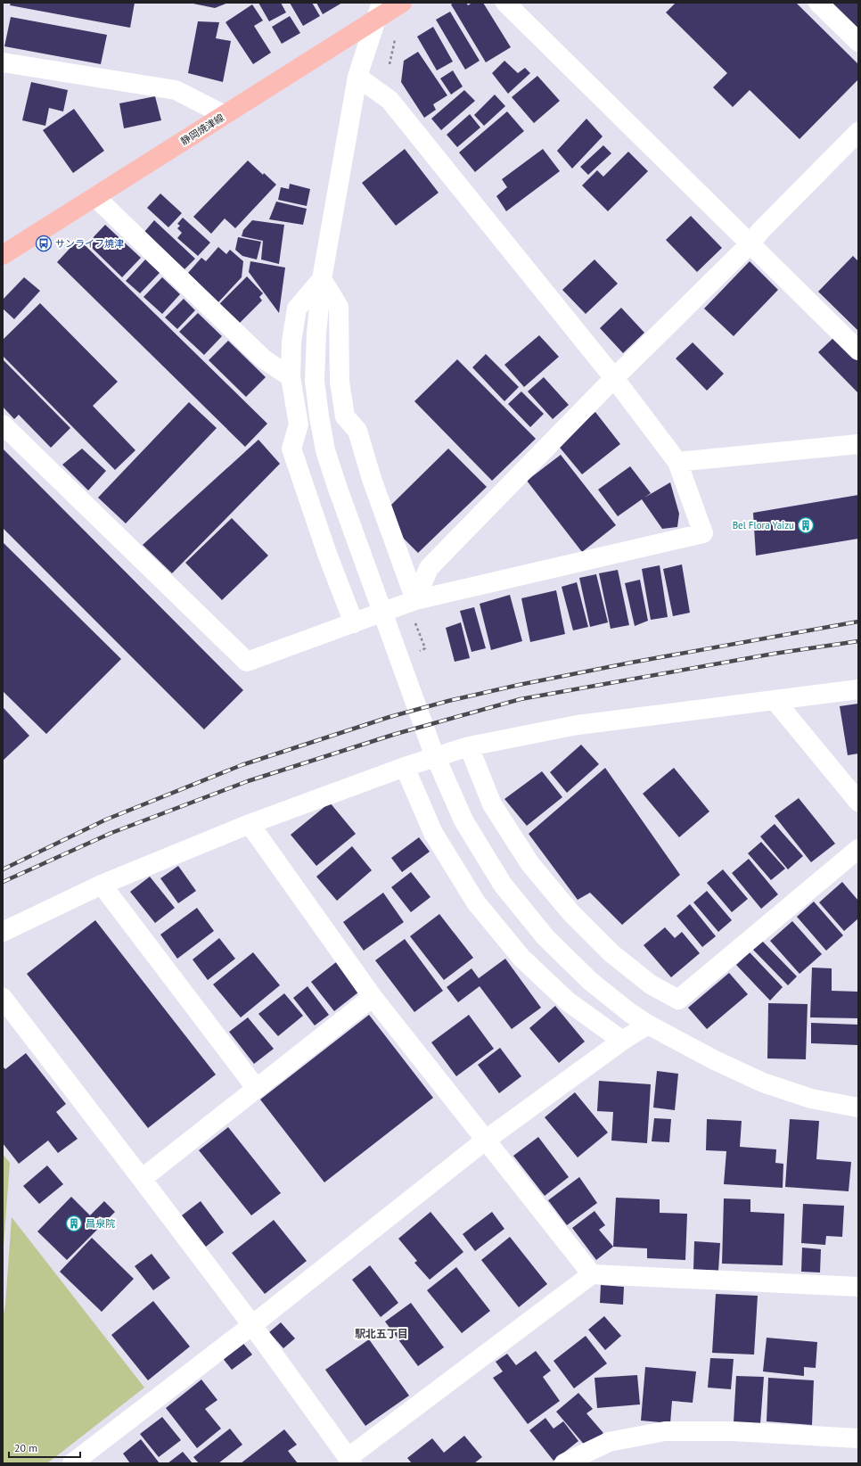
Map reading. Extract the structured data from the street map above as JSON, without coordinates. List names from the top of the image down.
{
  "streets": {
    "main road": ["静岡焼津線"]
  },
  "districts": ["駅北五丁目"],
  "places": {
    "bus stop": ["サンライフ焼津"],
    "building": ["Bel Flora Yaizu", "昌泉院"]
  },
  "scale_bar": "20 m"
}
